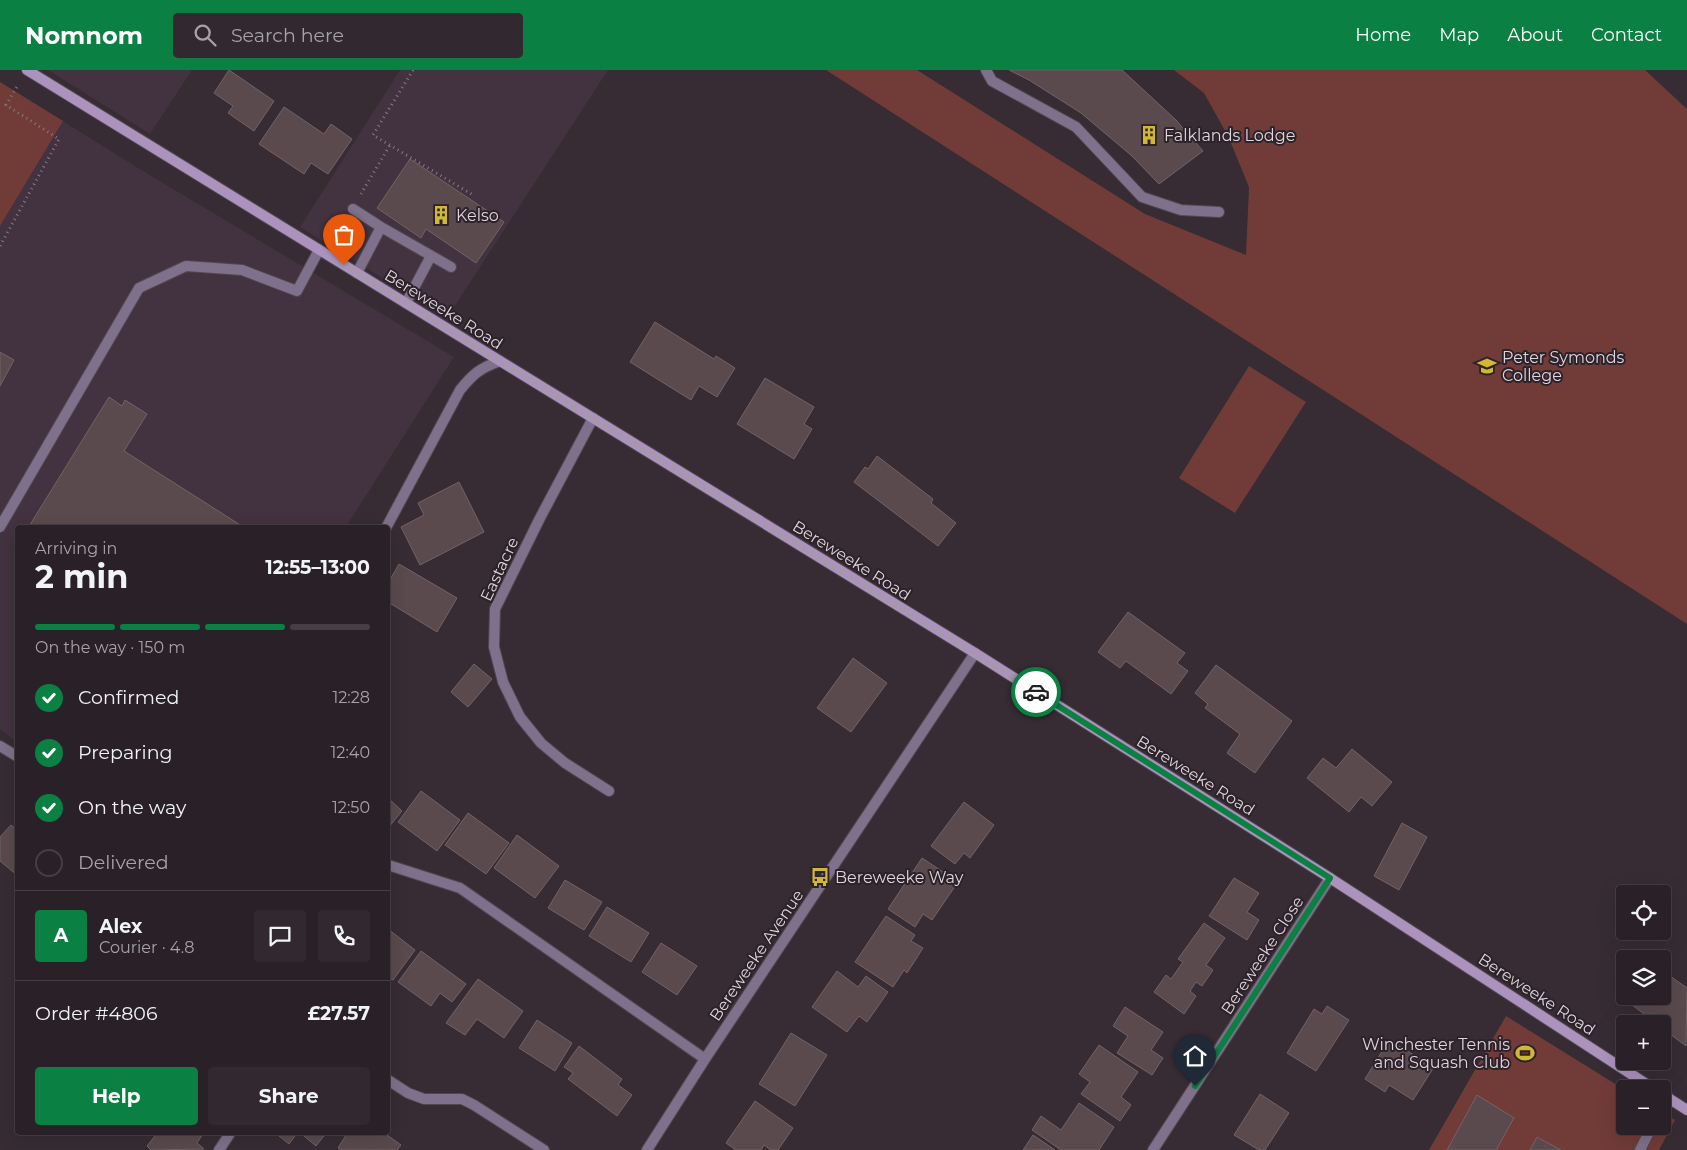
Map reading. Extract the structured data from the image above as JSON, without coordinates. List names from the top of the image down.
{
  "streets": {
    "main road": ["Bereweeke Road"],
    "street": ["Eastacre", "Bereweeke Avenue", "Bereweeke Close"]
  },
  "crossings": [
    ["Bereweeke Road", "Eastacre"],
    ["Bereweeke Road", "Bereweeke Avenue"],
    ["Bereweeke Road", "Bereweeke Close"]
  ],
  "places": {
    "building": ["Falklands Lodge", "Kelso"],
    "school or university": ["Peter Symonds College"],
    "bus stop": ["Bereweeke Way"],
    "sports": ["Winchester Tennis and Squash Club"]
  },
  "page": {
    "header": "Nomnom",
    "search": "Search here",
    "nav": [
      "Home",
      "Map",
      "About",
      "Contact"
    ],
    "heading": ["2 min", "Arriving in", "12:55–13:00"],
    "panel": [
      "Alex",
      "Courier · 4.8",
      "Order #4806",
      "£27.57"
    ],
    "bar": "On the way · 150 m",
    "list": [
      ["Confirmed", "12:28"],
      ["Preparing", "12:40"],
      ["On the way", "12:50"],
      "Delivered"
    ],
    "map_buttons": ["+", "−"],
    "round": "A",
    "buttons": ["Help", "Share"]
  }
}
